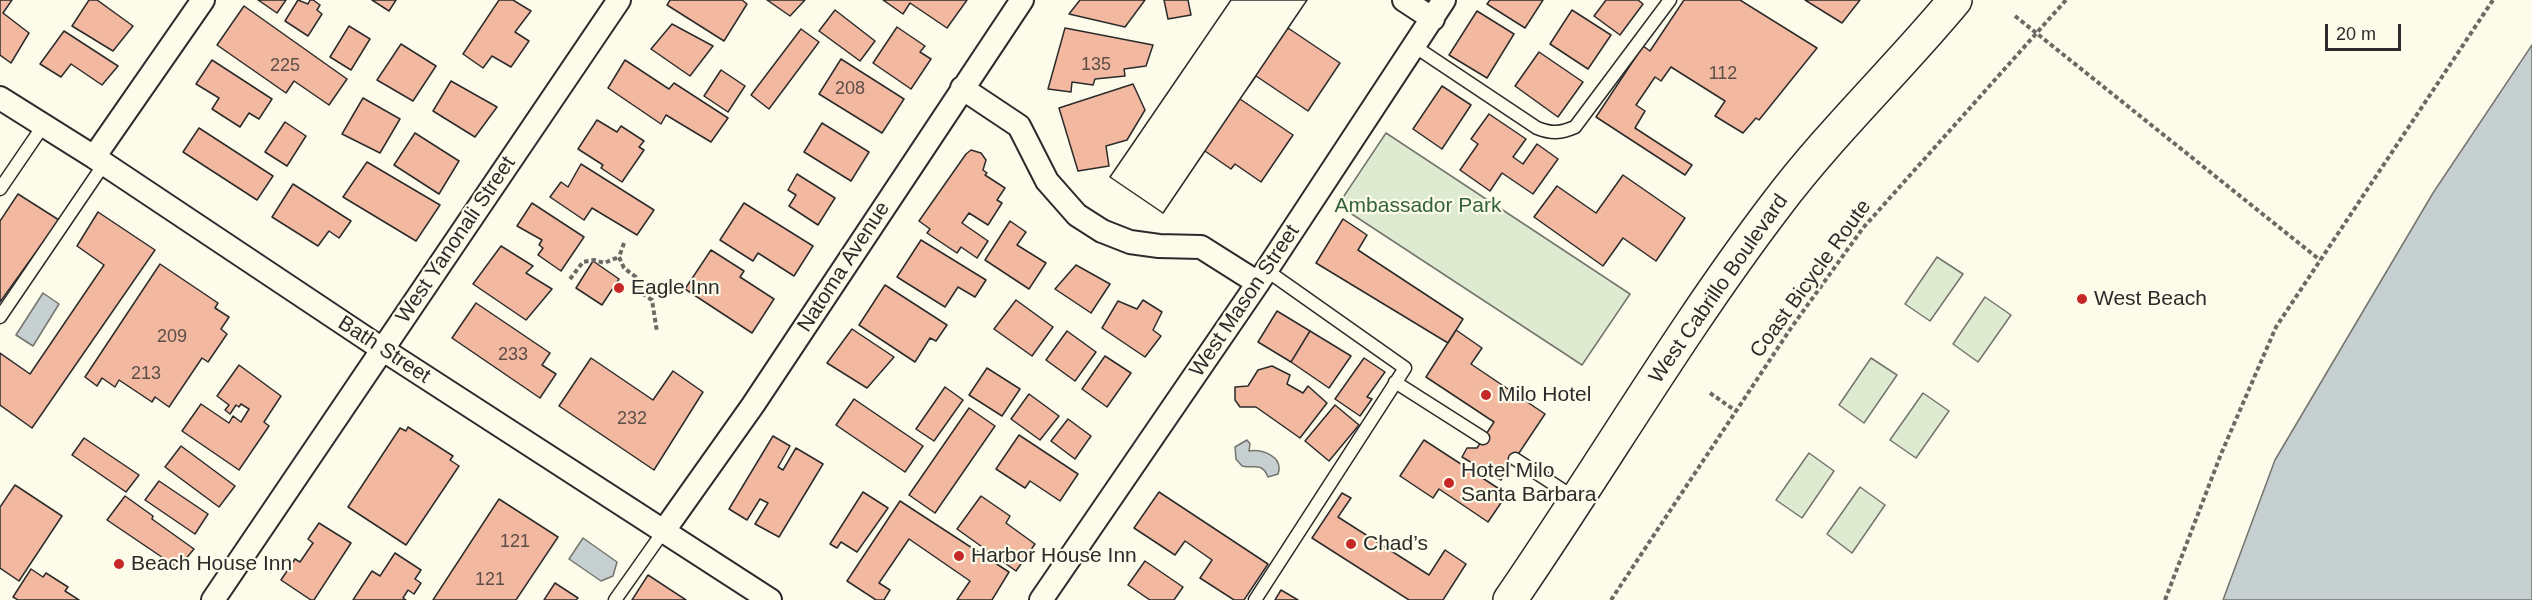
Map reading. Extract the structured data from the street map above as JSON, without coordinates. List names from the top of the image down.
{
  "streets": {
    "main road": ["West Cabrillo Boulevard"],
    "street": [
      "West Yanonali Street",
      "Natoma Avenue",
      "West Mason Street",
      "Bath Street"
    ],
    "path": ["Coast Bicycle Route"]
  },
  "crossings": [
    ["West Yanonali Street", "Bath Street"],
    ["Natoma Avenue", "Bath Street"]
  ],
  "parks": ["Ambassador Park"],
  "places": [
    "Eagle Inn",
    "West Beach",
    "Milo Hotel",
    "Hotel Milo Santa Barbara",
    "Chad’s",
    "Harbor House Inn",
    "Beach House Inn"
  ],
  "house_numbers": [
    "135",
    "225",
    "112",
    "208",
    "209",
    "233",
    "213",
    "232",
    "121",
    "121"
  ],
  "scale_bar": "20 m"
}
